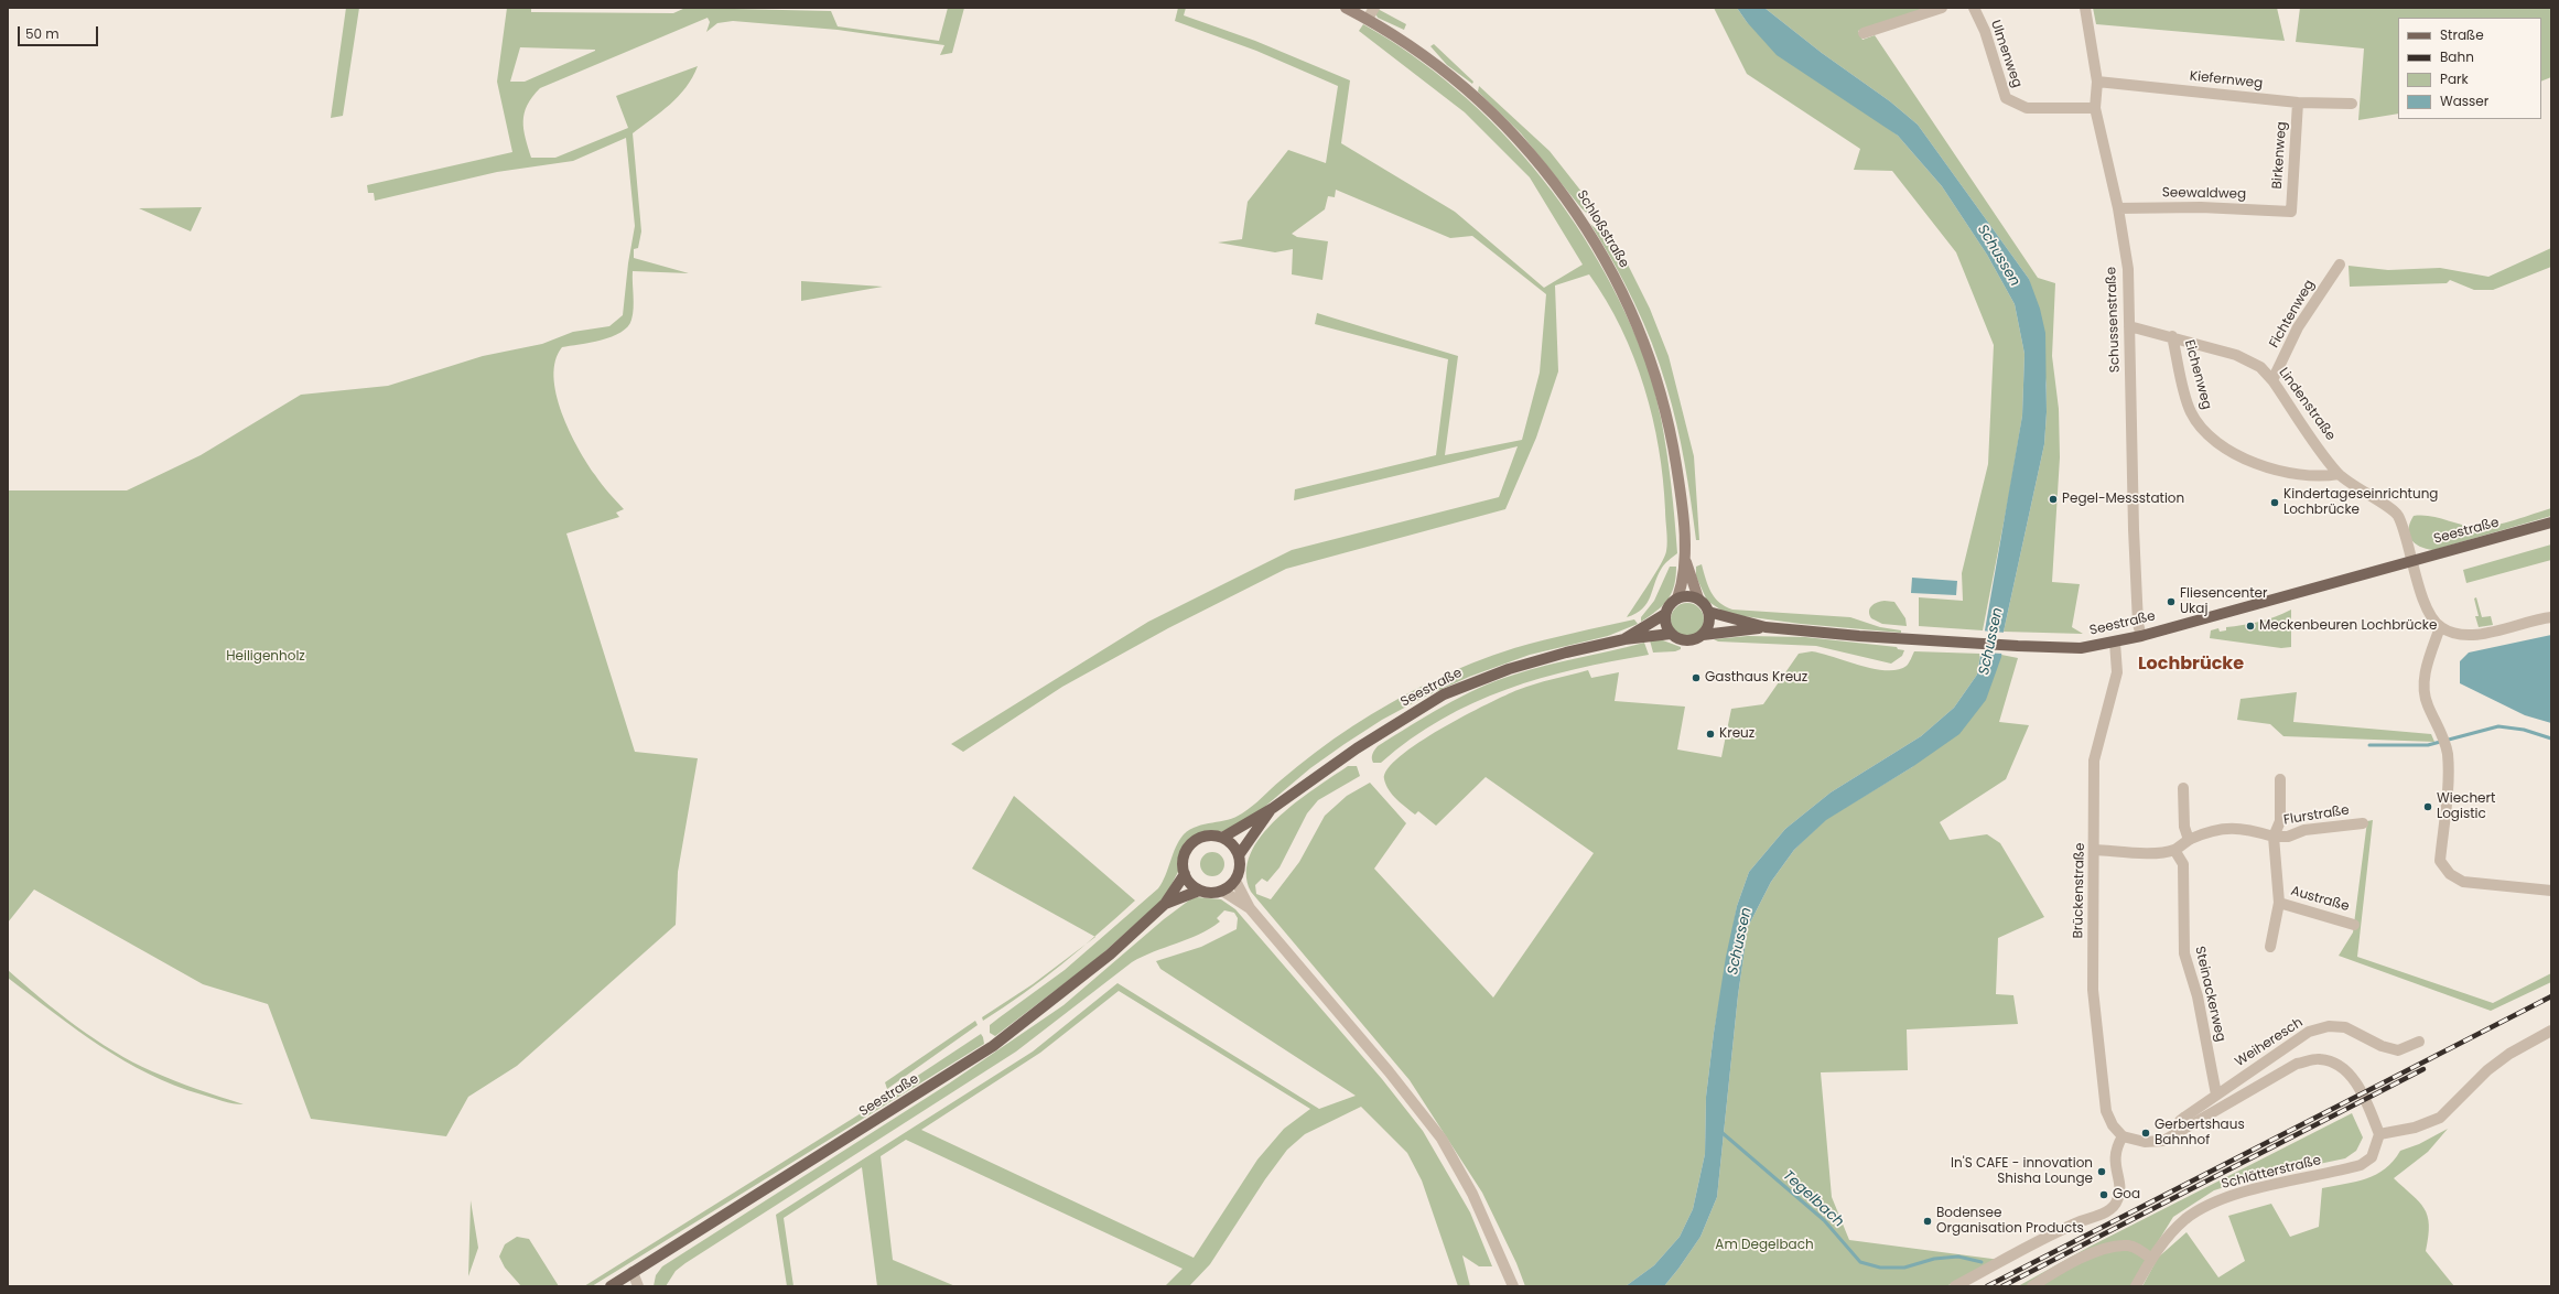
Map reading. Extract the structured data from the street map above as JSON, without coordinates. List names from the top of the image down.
{
  "streets": {
    "main road": ["Schloßstraße", "Seestraße"],
    "street": [
      "Ulmenweg",
      "Kiefernweg",
      "Birkenweg",
      "Seewaldweg",
      "Fichtenweg",
      "Schussenstraße",
      "Eichenweg",
      "Lindenstraße",
      "Flurstraße",
      "Brückenstraße",
      "Austraße",
      "Steinackerweg",
      "Weiheresch",
      "Schlätterstraße"
    ]
  },
  "crossings": [
    ["Ulmenweg", "Schussenstraße"],
    ["Kiefernweg", "Birkenweg"],
    ["Kiefernweg", "Schussenstraße"],
    ["Birkenweg", "Seewaldweg"],
    ["Seewaldweg", "Schussenstraße"],
    ["Schloßstraße", "Seestraße"],
    ["Fichtenweg", "Lindenstraße"],
    ["Schussenstraße", "Lindenstraße"],
    ["Schussenstraße", "Seestraße"],
    ["Eichenweg", "Lindenstraße"],
    ["Lindenstraße", "Seestraße"],
    ["Seestraße", "Brückenstraße"],
    ["Steinackerweg", "Weiheresch"]
  ],
  "districts": ["Lochbrücke"],
  "water": ["Schussen", "Tegelbach"],
  "parks": ["Heiligenholz", "Am Degelbach"],
  "places": [
    "Pegel-Messstation",
    "Kindertageseinrichtung Lochbrücke",
    "Fliesencenter Ukaj",
    "Meckenbeuren Lochbrücke",
    "Gasthaus Kreuz",
    "Kreuz",
    "Wiechert Logistic",
    "Gerbertshaus Bahnhof",
    "In'S CAFE - innovation Shisha Lounge",
    "Goa",
    "Bodensee Organisation Products"
  ],
  "legend": [
    "Straße",
    "Bahn",
    "Park",
    "Wasser"
  ],
  "scale_bar": "50 m"
}
